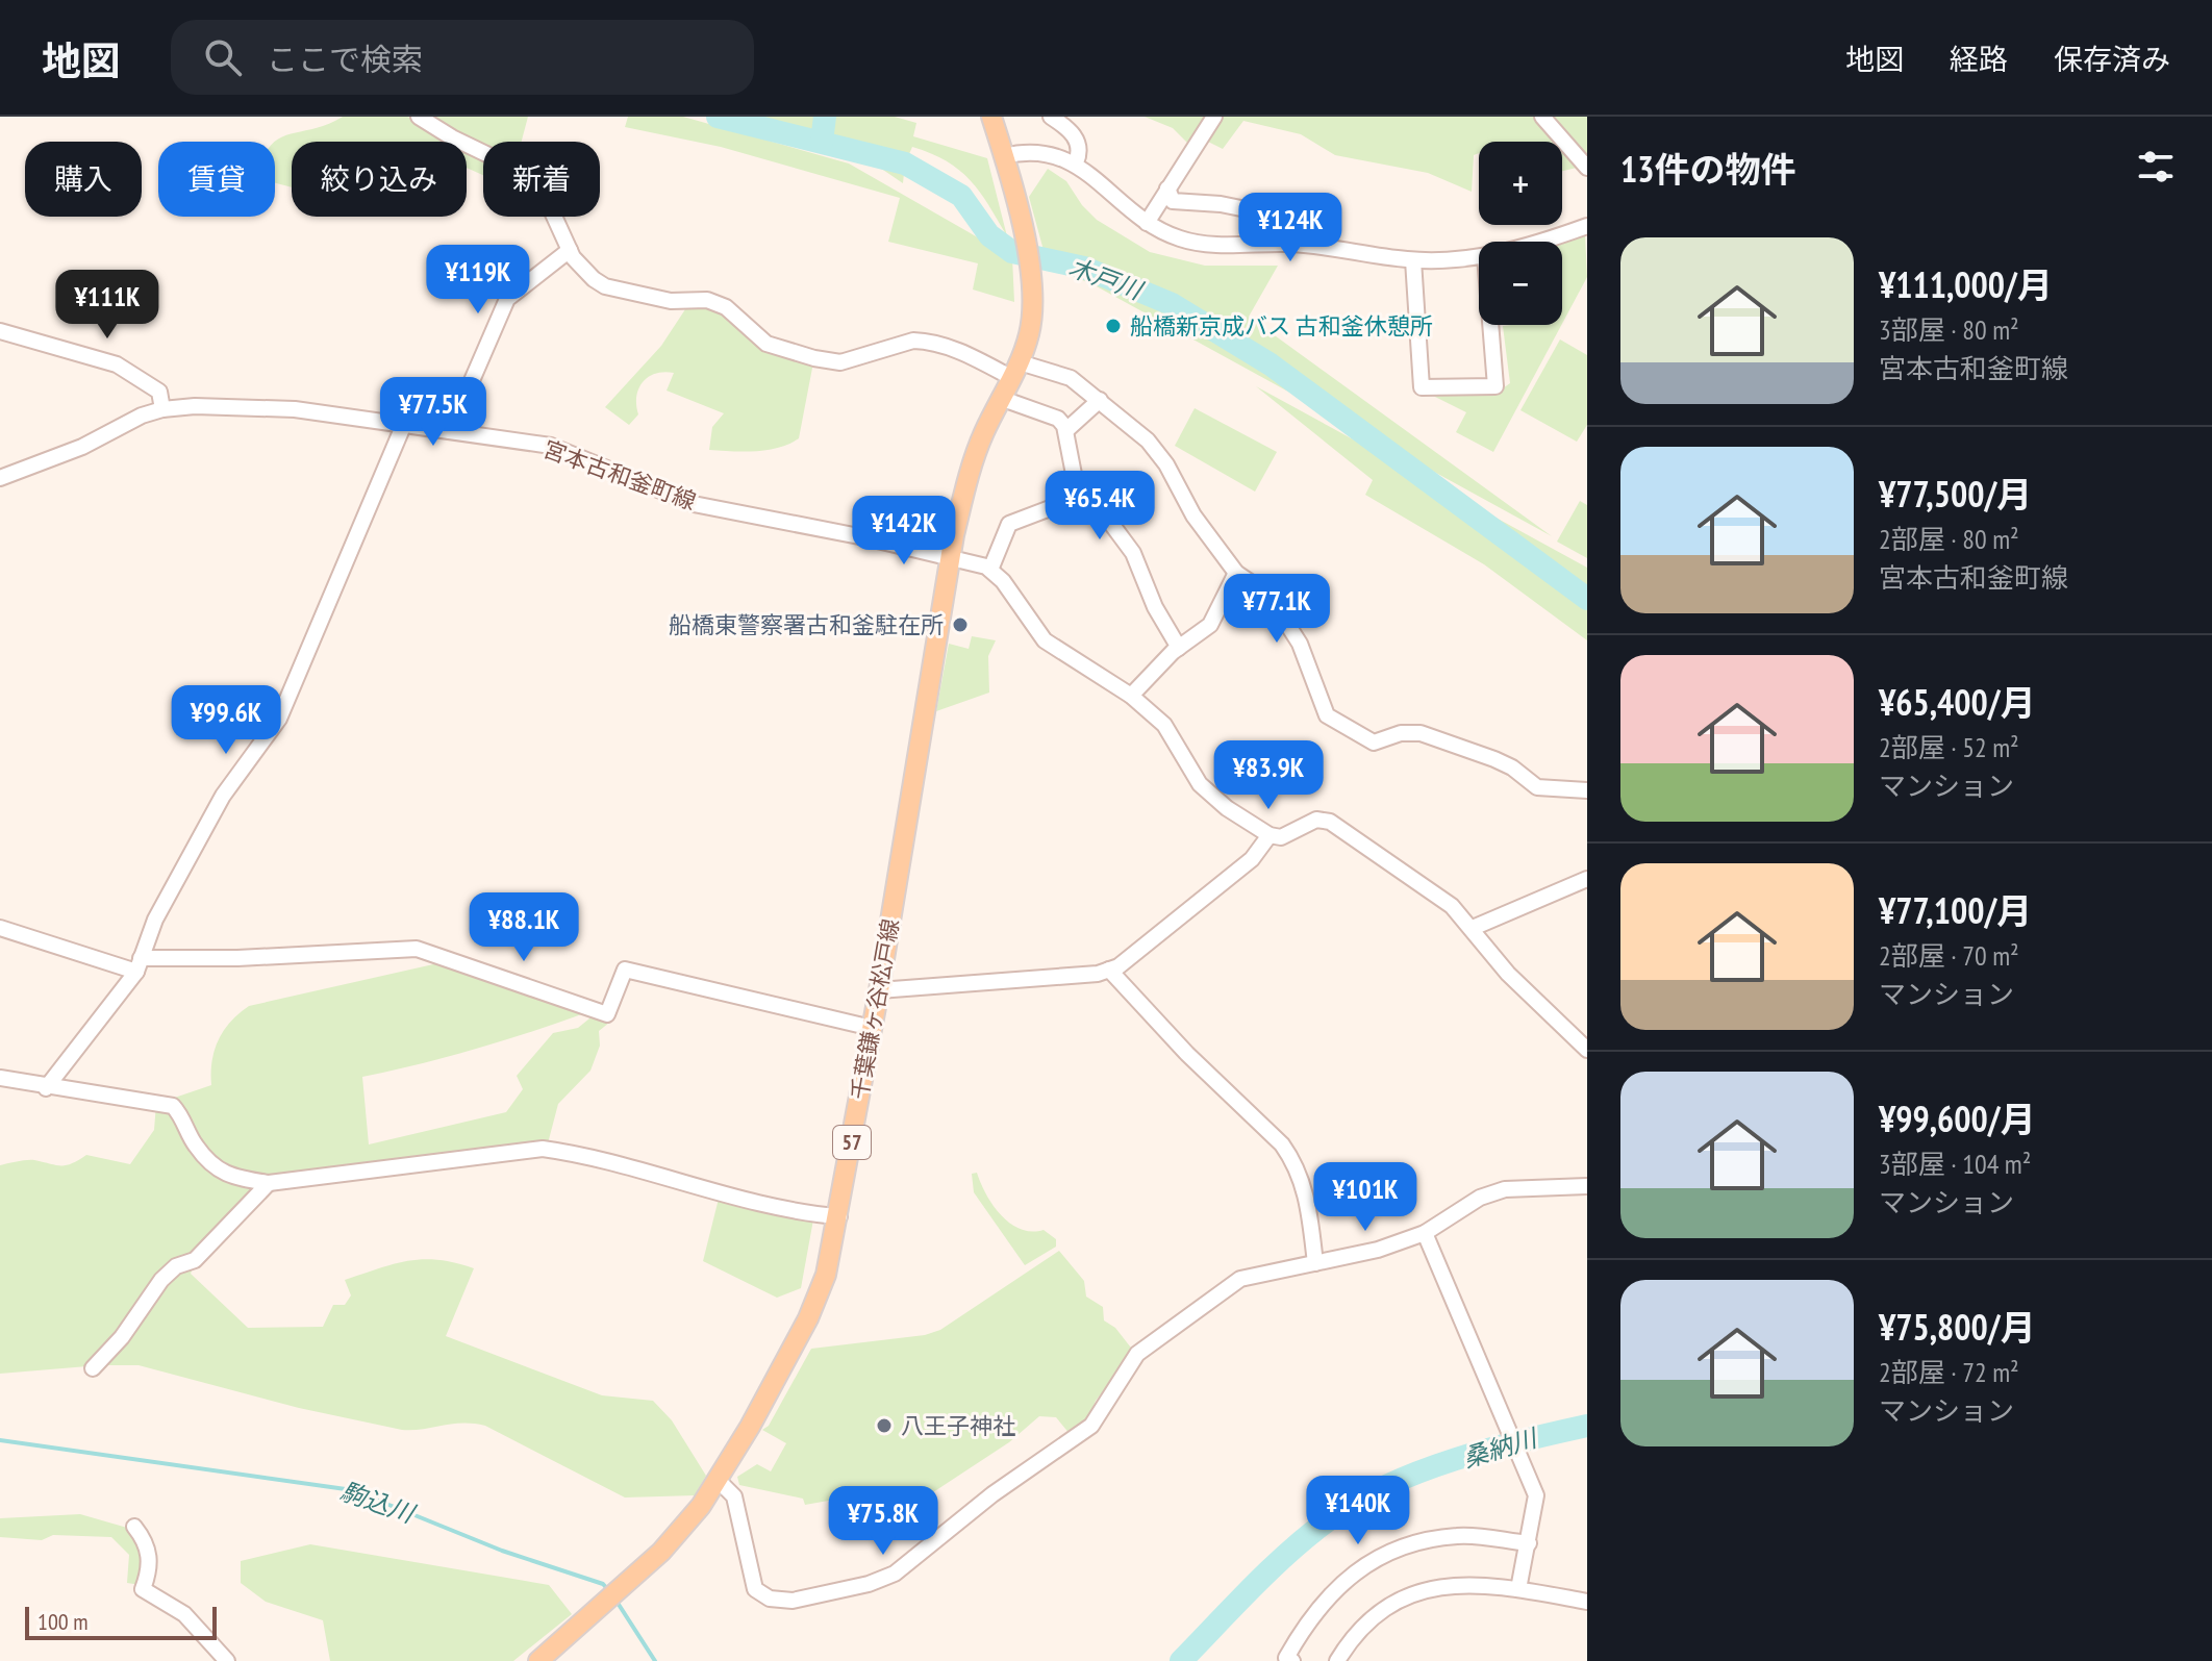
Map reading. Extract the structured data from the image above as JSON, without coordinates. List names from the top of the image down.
{
  "streets": {
    "main road": ["千葉鎌ヶ谷松戸線", "57"],
    "street": ["宮本古和釜町線"]
  },
  "crossings": [
    ["宮本古和釜町線", "千葉鎌ヶ谷松戸線"],
    ["千葉鎌ヶ谷松戸線", "57"]
  ],
  "water": ["木戸川", "桑納川", "駒込川"],
  "places": ["船橋新京成バス 古和釜休憩所", "船橋東警察署古和釜駐在所", "八王子神社"],
  "scale_bar": "100 m",
  "page": {
    "header": "地図",
    "search": "ここで検索",
    "nav": ["地図", "経路", "保存済み"],
    "heading": "13件の物件",
    "map_buttons": ["+", "−"],
    "chip": [
      "購入",
      "賃貸",
      "絞り込み",
      "新着"
    ],
    "price": [
      "¥124K",
      "¥119K",
      "¥111K",
      "¥77.5K",
      "¥65.4K",
      "¥142K",
      "¥77.1K",
      "¥99.6K",
      "¥83.9K",
      "¥88.1K",
      "¥101K",
      "¥140K",
      "¥75.8K"
    ],
    "list": [
      {
        "name": "¥111,000/月",
        "note": "3部屋 · 80 m² · 宮本古和釜町線"
      },
      {
        "name": "¥77,500/月",
        "note": "2部屋 · 80 m² · 宮本古和釜町線"
      },
      {
        "name": "¥65,400/月",
        "note": "2部屋 · 52 m² · マンション"
      },
      {
        "name": "¥77,100/月",
        "note": "2部屋 · 70 m² · マンション"
      },
      {
        "name": "¥99,600/月",
        "note": "3部屋 · 104 m² · マンション"
      },
      {
        "name": "¥75,800/月",
        "note": "2部屋 · 72 m² · マンション"
      }
    ],
    "scale": "100 m"
  }
}
